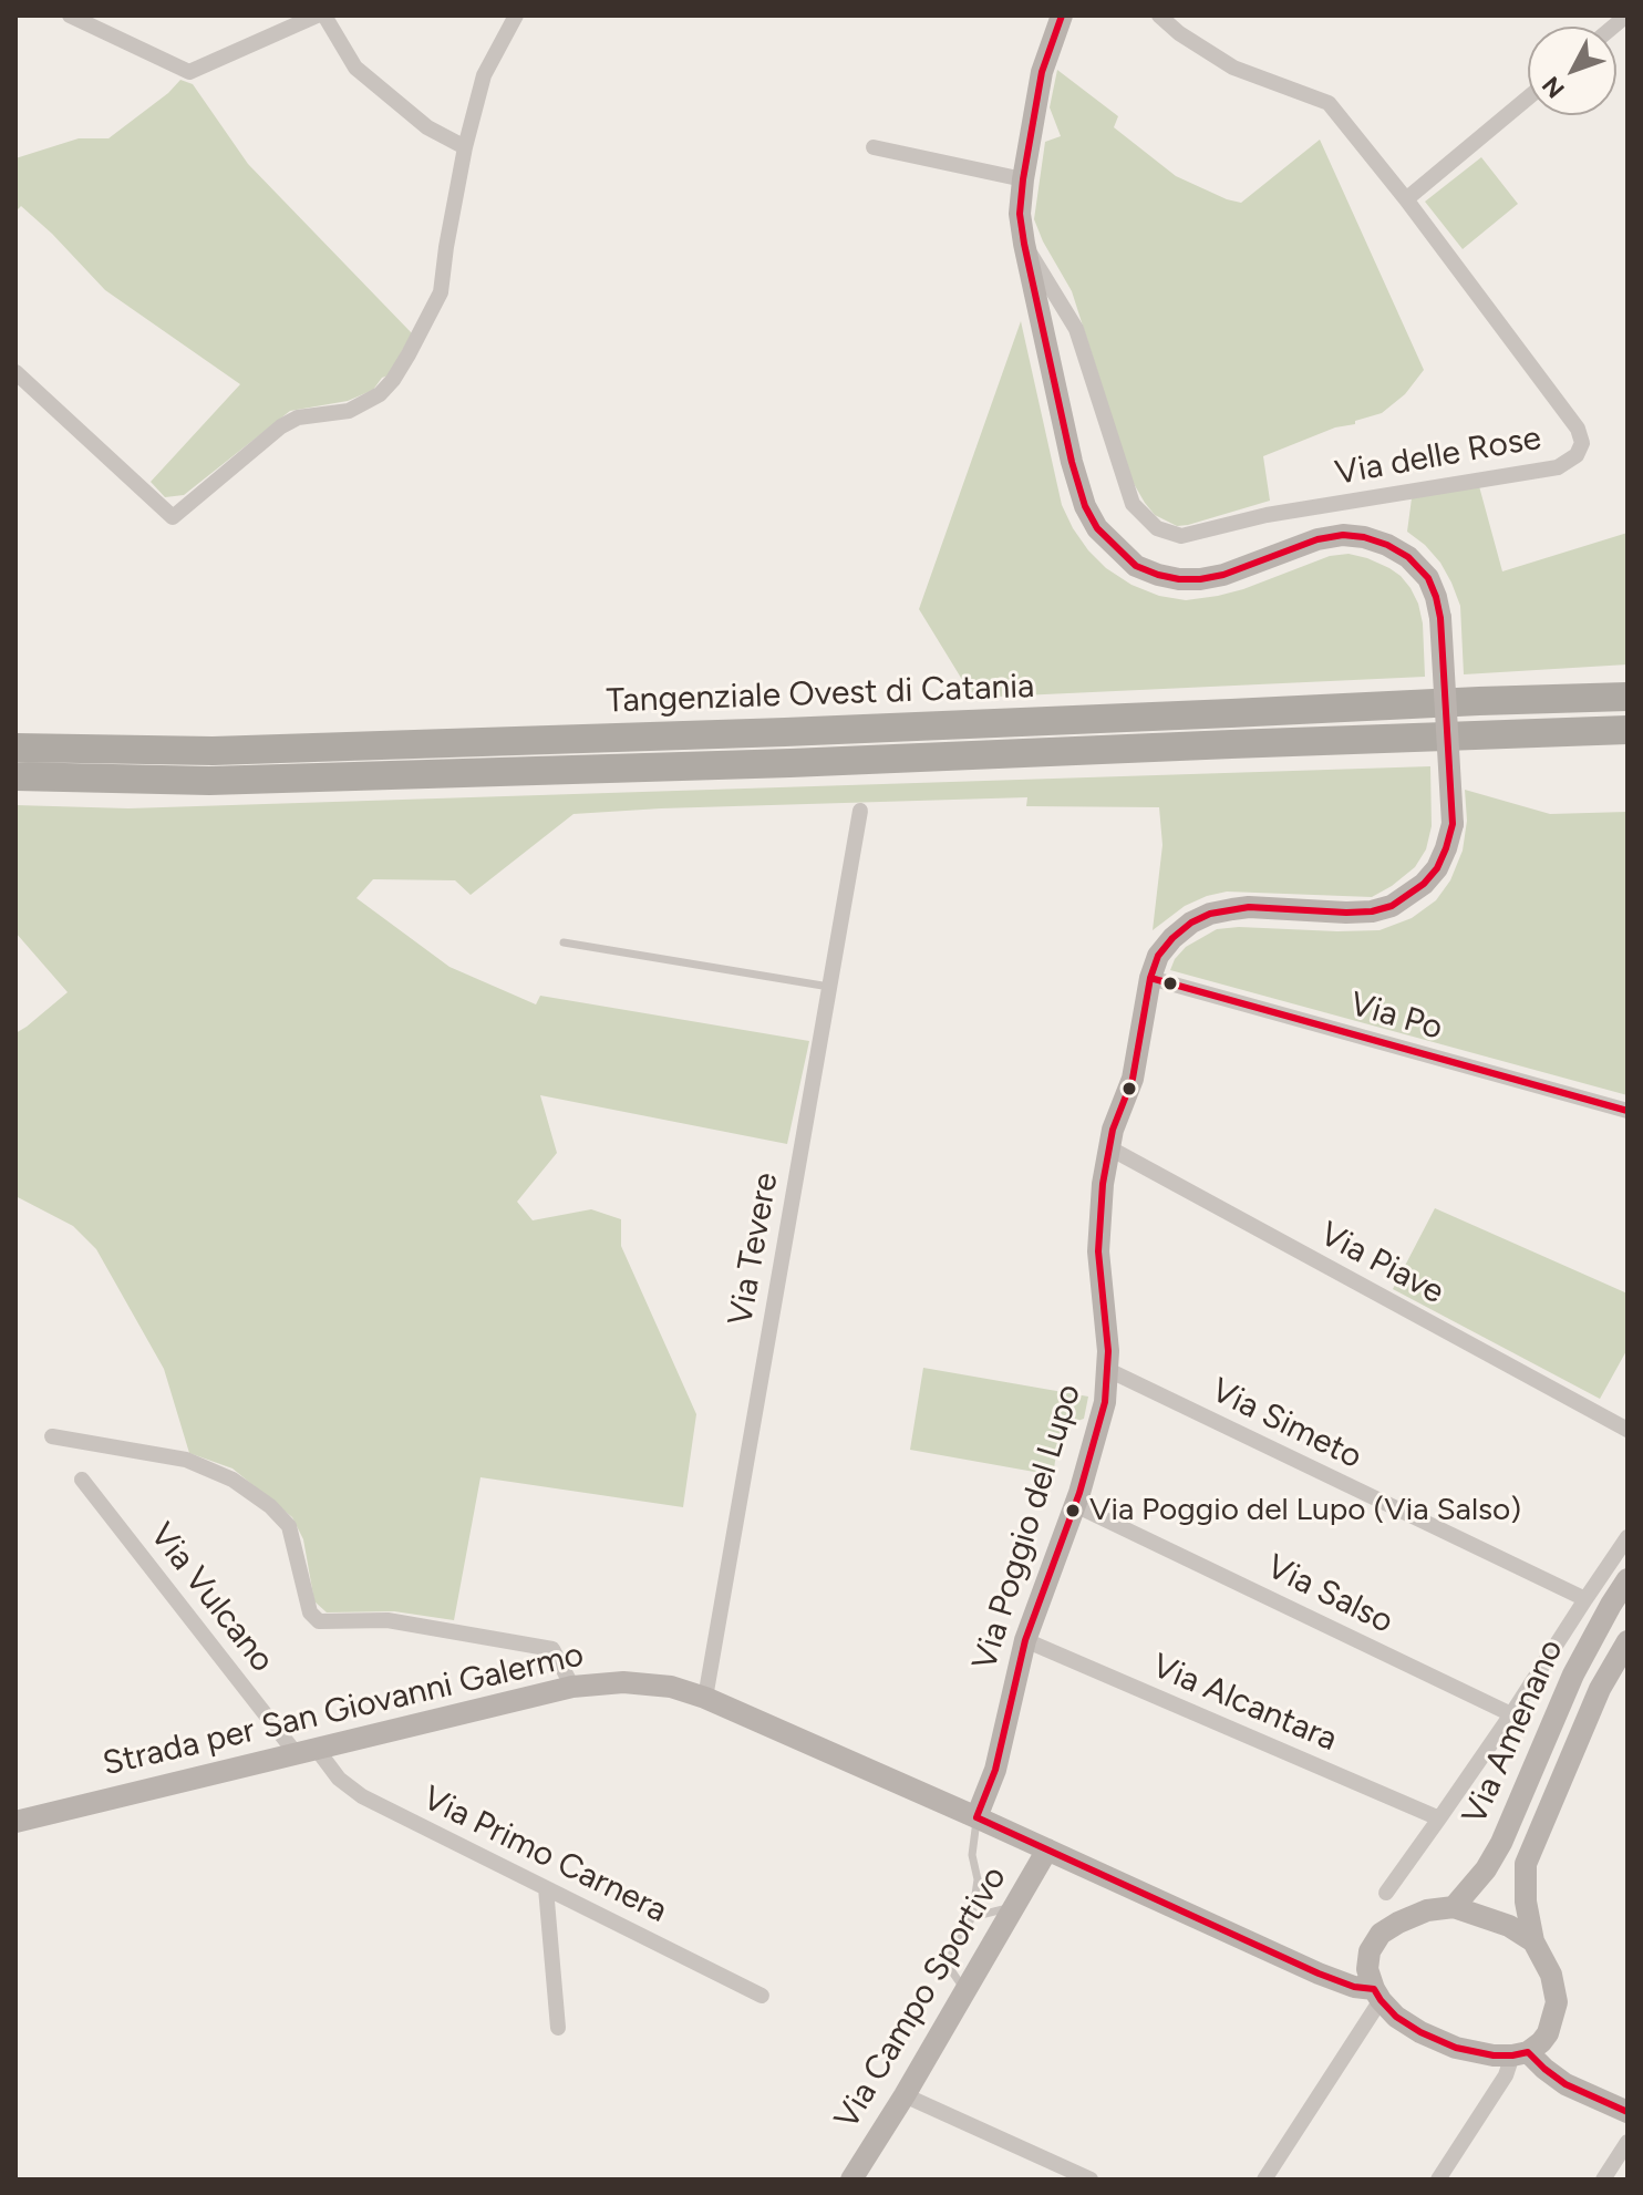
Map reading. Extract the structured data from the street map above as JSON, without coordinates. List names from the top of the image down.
{
  "streets": {
    "highway": ["Tangenziale Ovest di Catania"],
    "main road": [
      "Via Poggio del Lupo",
      "Strada per San Giovanni Galermo",
      "Via Amenano",
      "Via Campo Sportivo"
    ],
    "street": [
      "Via delle Rose",
      "Via Po",
      "Via Tevere",
      "Via Piave",
      "Via Simeto",
      "Via Salso",
      "Via Vulcano",
      "Via Alcantara",
      "Via Primo Carnera"
    ]
  },
  "crossings": [
    ["Via delle Rose", "Via Poggio del Lupo"],
    ["Via Po", "Via Poggio del Lupo"],
    ["Via Tevere", "Strada per San Giovanni Galermo"],
    ["Via Piave", "Via Poggio del Lupo"],
    ["Via Simeto", "Via Poggio del Lupo"],
    ["Via Poggio del Lupo", "Via Salso"],
    ["Via Poggio del Lupo", "Via Alcantara"],
    ["Via Poggio del Lupo", "Strada per San Giovanni Galermo"],
    ["Via Vulcano", "Strada per San Giovanni Galermo"],
    ["Via Vulcano", "Via Primo Carnera"],
    ["Strada per San Giovanni Galermo", "Via Amenano"],
    ["Strada per San Giovanni Galermo", "Via Primo Carnera"],
    ["Strada per San Giovanni Galermo", "Via Campo Sportivo"]
  ],
  "places": ["Via Poggio del Lupo (Via Salso)"],
  "north": "bottom left"
}
